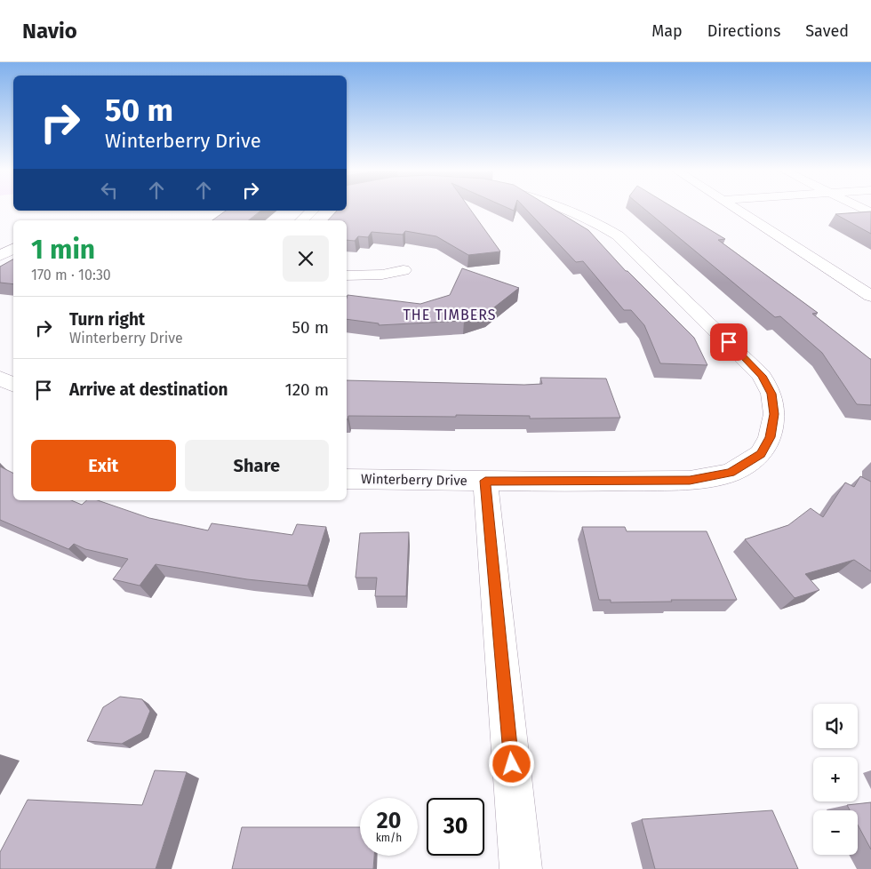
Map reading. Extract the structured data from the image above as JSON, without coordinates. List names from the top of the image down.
{
  "streets": {
    "street": ["Winterberry Drive"]
  },
  "districts": ["THE TIMBERS"],
  "page": {
    "header": "Navio",
    "nav": ["Map", "Directions", "Saved"],
    "turn": ["50 m", "Winterberry Drive"],
    "heading": ["1 min", "170 m · 10:30"],
    "list": [
      {
        "name": "Turn right",
        "note": "Winterberry Drive",
        "value": "50 m"
      },
      {
        "name": "Arrive at destination",
        "value": "120 m"
      }
    ],
    "buttons": ["Exit", "Share"],
    "map_buttons": ["+", "−"],
    "speed": "20 km/h",
    "limit": "30"
  }
}
